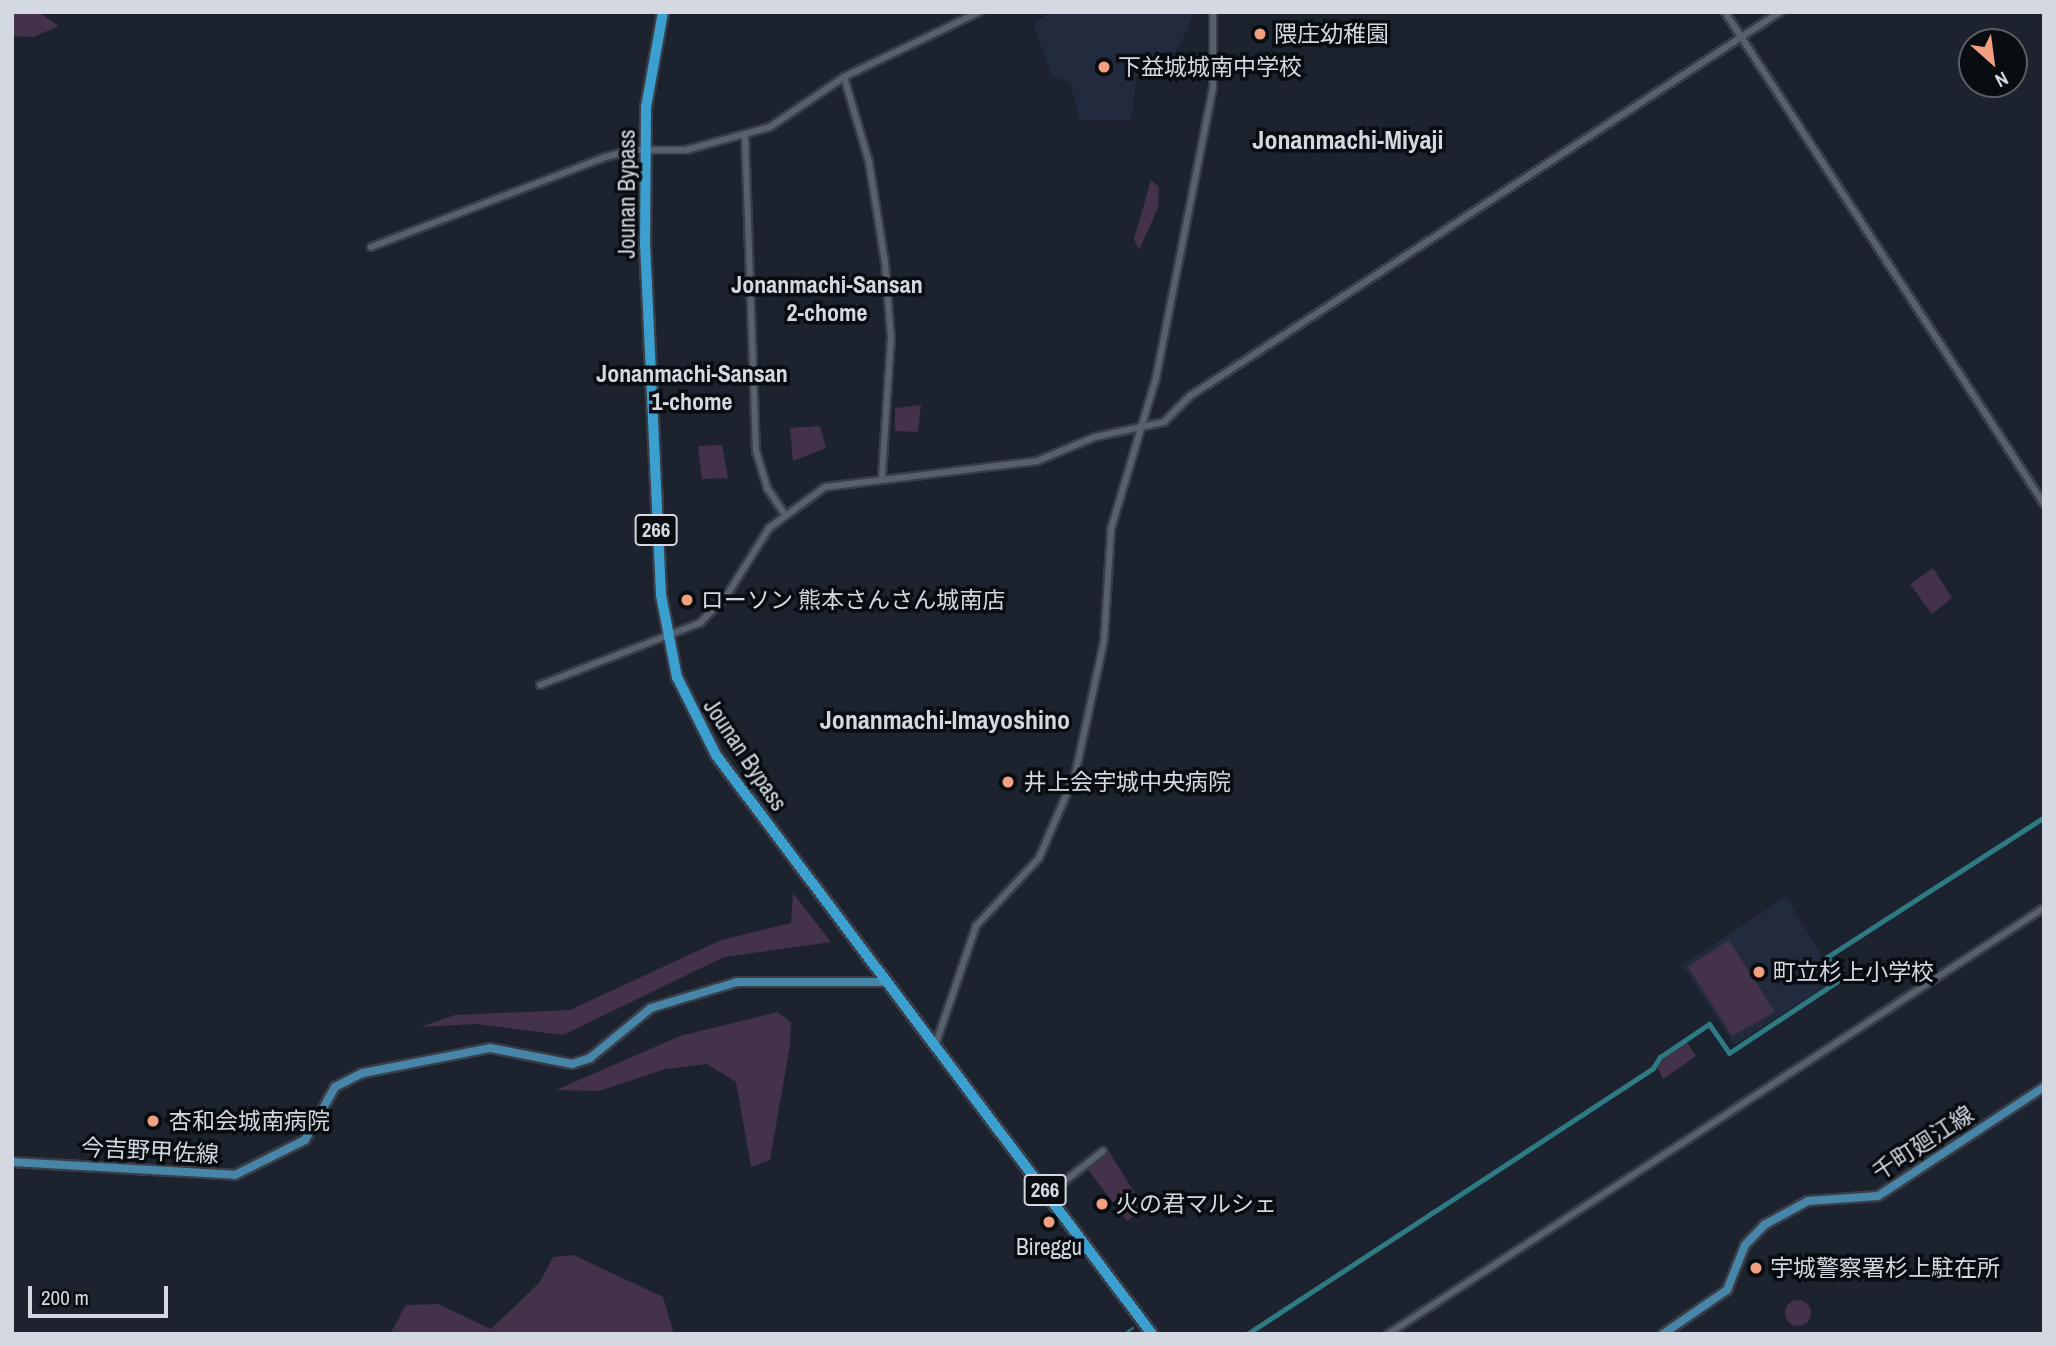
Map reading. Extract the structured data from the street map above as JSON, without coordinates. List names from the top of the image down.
{
  "streets": {
    "highway": ["Jounan Bypass", "266"],
    "main road": ["千町廻江線", "今吉野甲佐線"]
  },
  "crossings": [
    ["Jounan Bypass", "266"],
    ["Jounan Bypass", "今吉野甲佐線"],
    ["266", "今吉野甲佐線"]
  ],
  "districts": [
    "Jonanmachi-Miyaji",
    "Jonanmachi-Sansan 2-chome",
    "Jonanmachi-Sansan 1-chome",
    "Jonanmachi-Imayoshino"
  ],
  "places": [
    "隈庄幼稚園",
    "下益城城南中学校",
    "ローソン 熊本さんさん城南店",
    "井上会宇城中央病院",
    "町立杉上小学校",
    "杏和会城南病院",
    "火の君マルシェ",
    "Bireggu",
    "宇城警察署杉上駐在所"
  ],
  "scale_bar": "200 m",
  "north": "bottom right"
}
